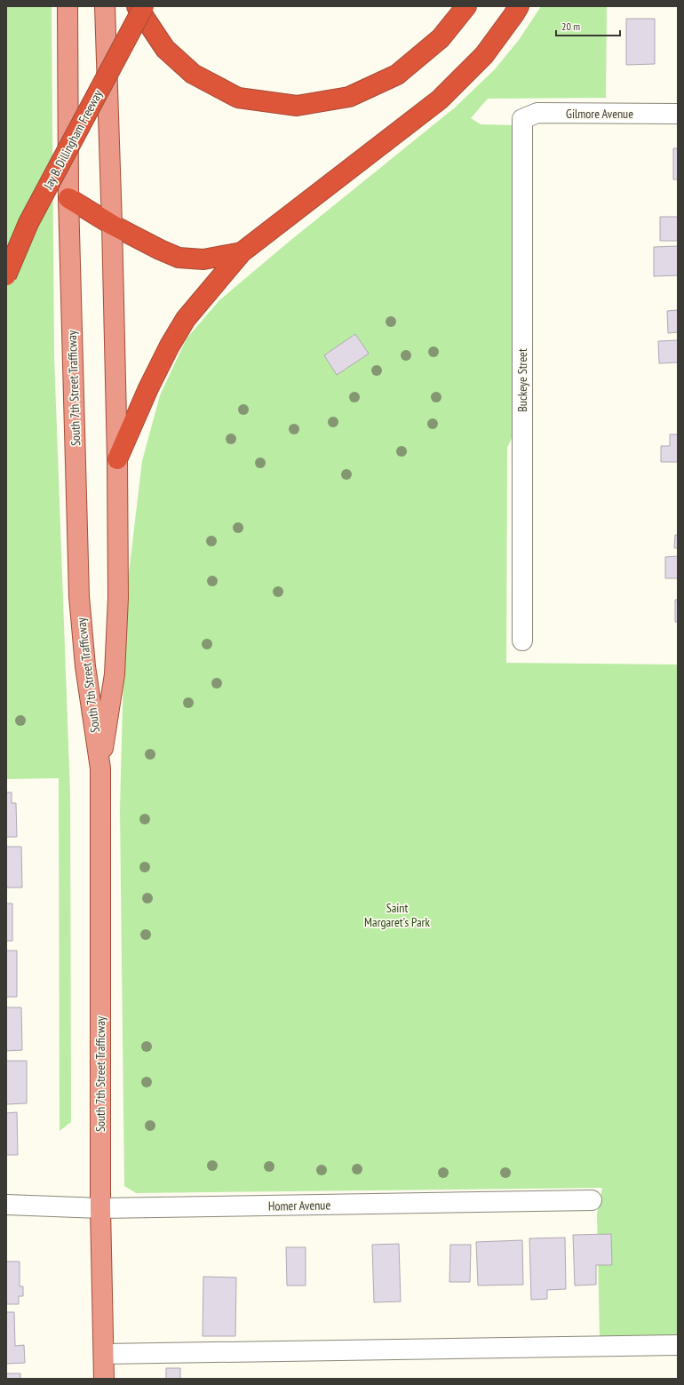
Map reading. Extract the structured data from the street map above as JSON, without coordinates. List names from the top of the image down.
{
  "streets": {
    "highway": ["Jay B. Dillingham Freeway"],
    "main road": ["South 7th Street Trafficway"],
    "street": ["Gilmore Avenue", "Buckeye Street", "Homer Avenue"]
  },
  "crossings": [
    ["Gilmore Avenue", "Buckeye Street"],
    ["South 7th Street Trafficway", "Homer Avenue"]
  ],
  "parks": ["Saint Margaret's Park"],
  "scale_bar": "20 m"
}
